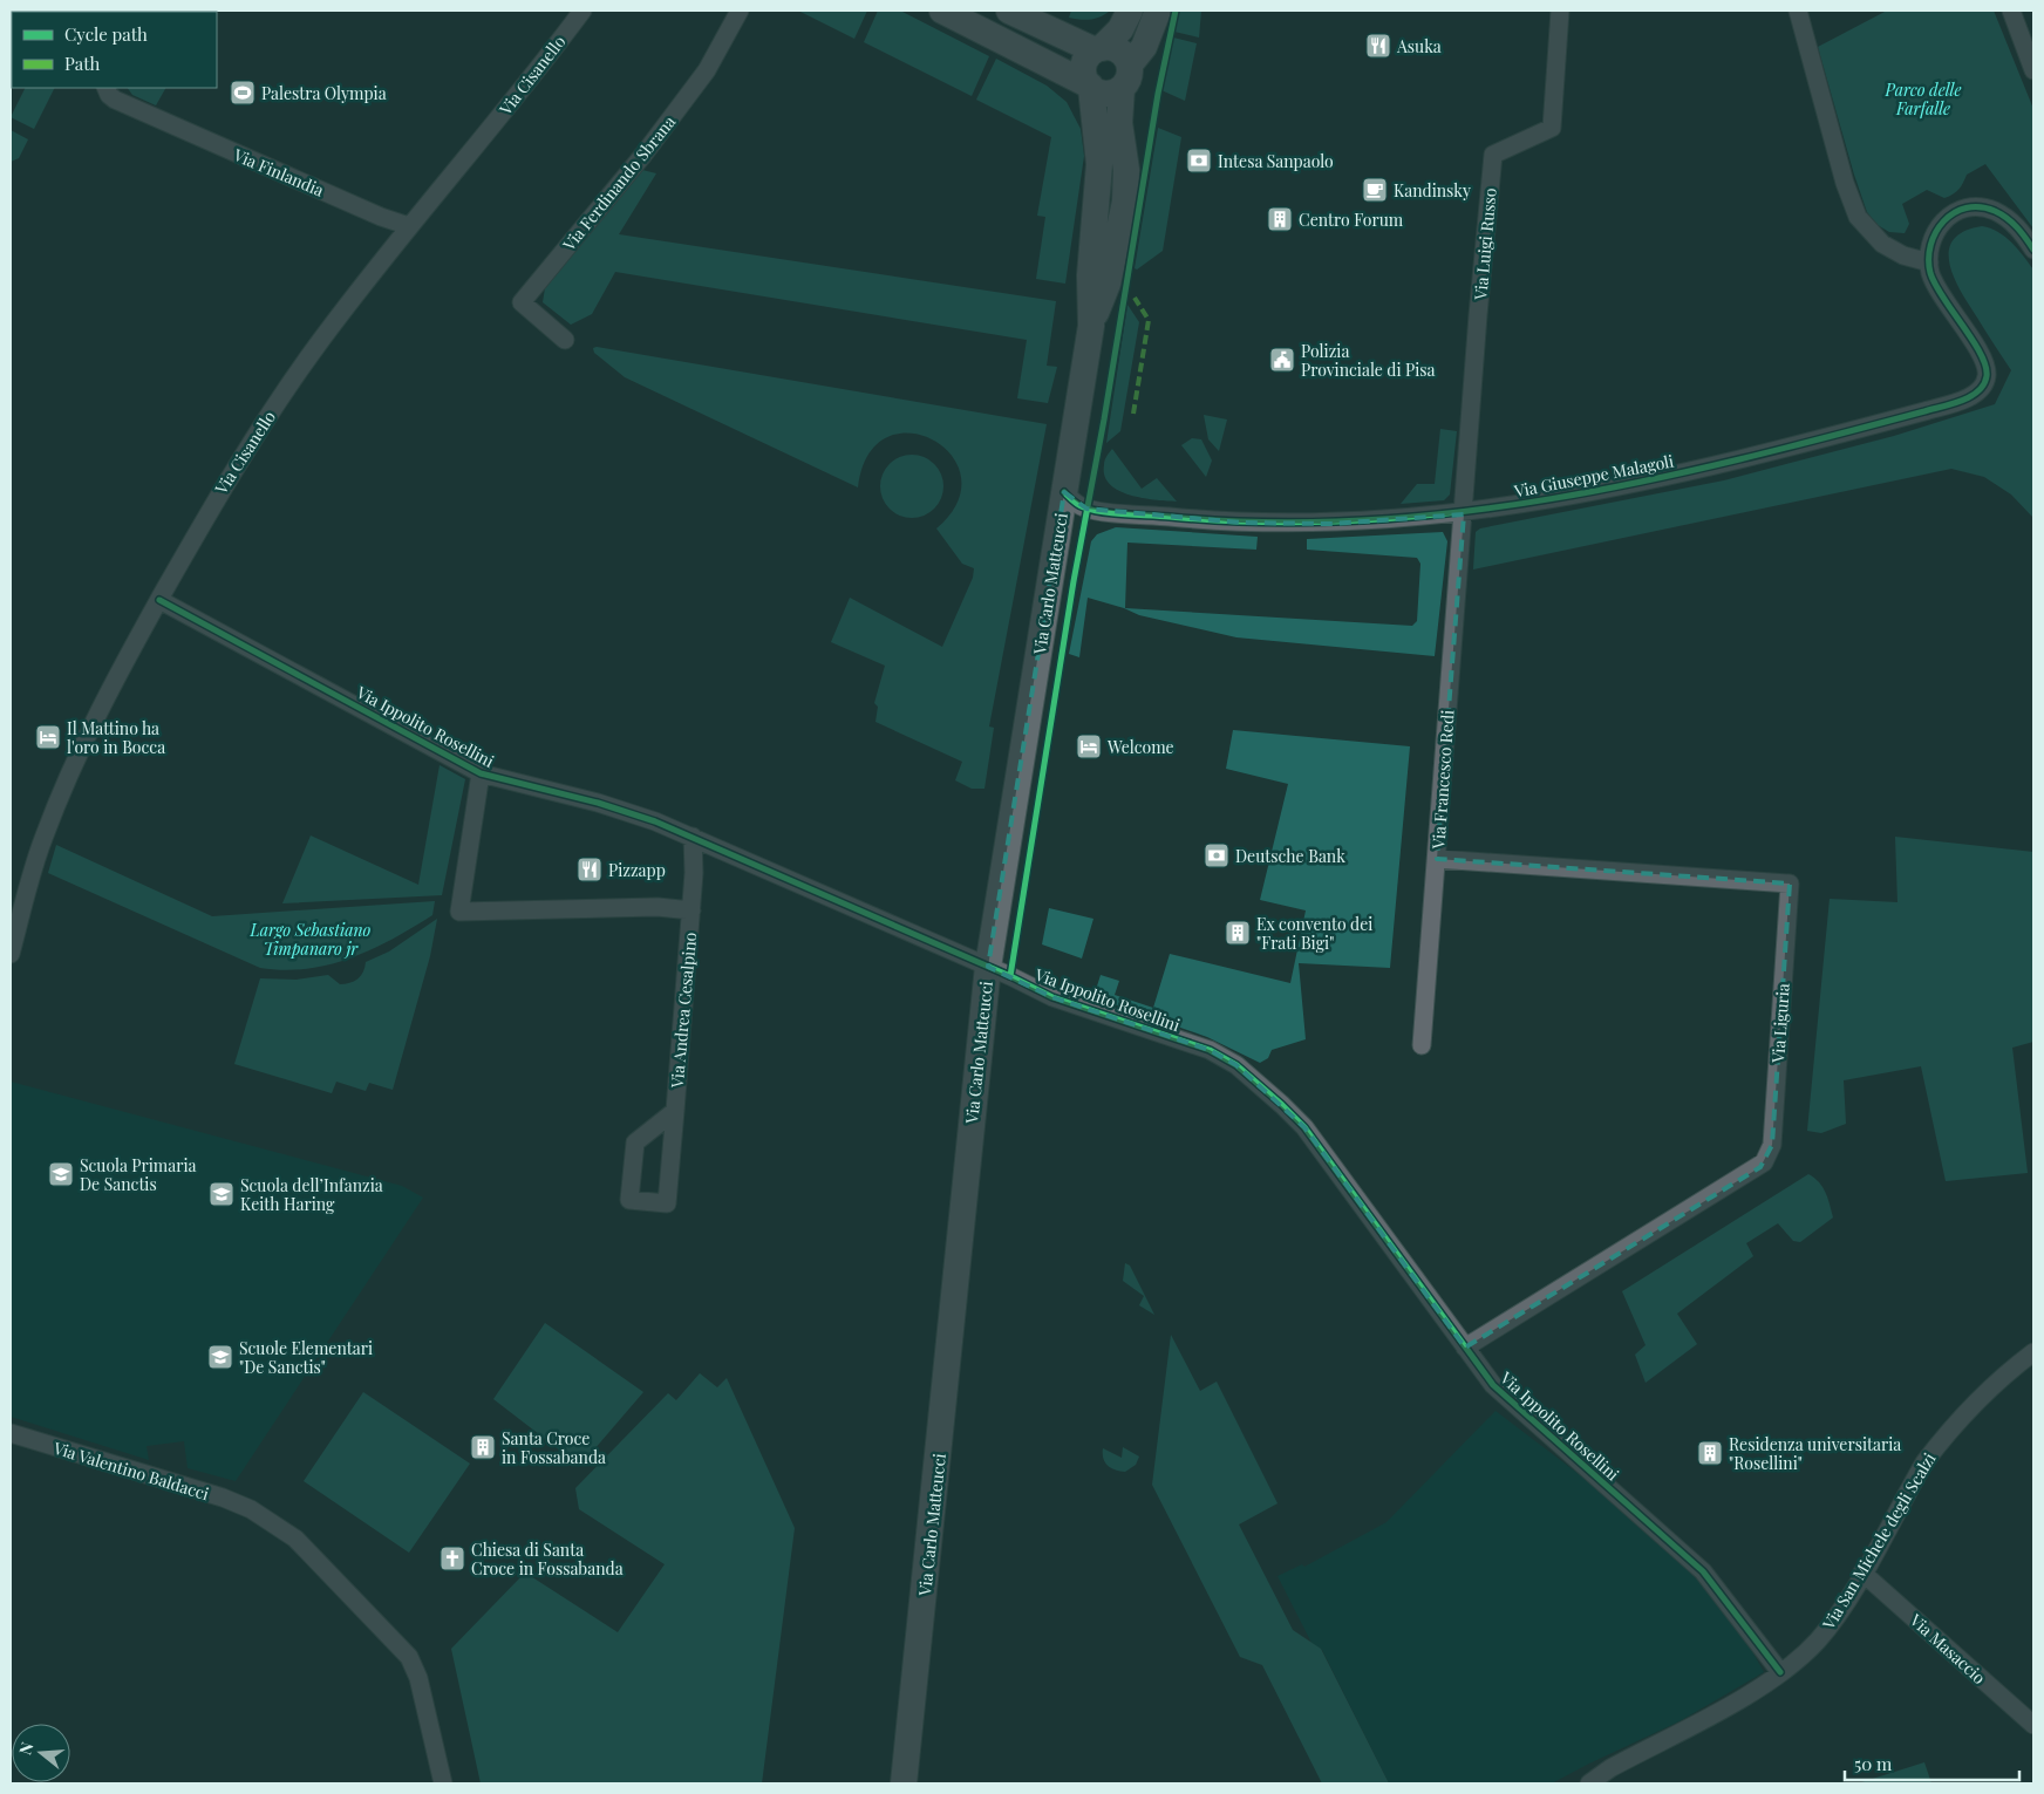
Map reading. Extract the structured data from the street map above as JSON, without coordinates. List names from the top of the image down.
{
  "streets": {
    "main road": ["Via Carlo Matteucci"],
    "street": [
      "Via Cisanello",
      "Via Finlandia",
      "Via Ferdinando Sbrana",
      "Via Luigi Russo",
      "Via Giuseppe Malagoli",
      "Via Ippolito Rosellini",
      "Via Francesco Redi",
      "Via Andrea Cesalpino",
      "Via Liguria",
      "Via Valentino Baldacci",
      "Via San Michele degli Scalzi",
      "Via Masaccio"
    ]
  },
  "crossings": [
    ["Via Cisanello", "Via Finlandia"],
    ["Via Cisanello", "Via Ippolito Rosellini"],
    ["Via Luigi Russo", "Via Giuseppe Malagoli"],
    ["Via Luigi Russo", "Via Francesco Redi"],
    ["Via Giuseppe Malagoli", "Via Carlo Matteucci"],
    ["Via Giuseppe Malagoli", "Via Francesco Redi"],
    ["Via Carlo Matteucci", "Via Ippolito Rosellini"],
    ["Via Ippolito Rosellini", "Via Liguria"],
    ["Via Ippolito Rosellini", "Via San Michele degli Scalzi"],
    ["Via Francesco Redi", "Via Liguria"],
    ["Via San Michele degli Scalzi", "Via Masaccio"]
  ],
  "parks": ["Parco delle Farfalle", "Largo Sebastiano Timpanaro jr"],
  "places": {
    "restaurant": ["Asuka", "Pizzapp"],
    "sports": ["Palestra Olympia"],
    "bank": ["Intesa Sanpaolo", "Deutsche Bank"],
    "cafe": ["Kandinsky"],
    "building": [
      "Centro Forum",
      "Ex convento dei \"Frati Bigi\"",
      "Santa Croce in Fossabanda",
      "Residenza universitaria \"Rosellini\""
    ],
    "public building": ["Polizia Provinciale di Pisa"],
    "hotel": ["Il Mattino ha l'oro in Bocca", "Welcome"],
    "school or university": ["Scuola Primaria De Sanctis", "Scuola dell’Infanzia Keith Haring", "Scuole Elementari \"De Sanctis\""],
    "church": ["Chiesa di Santa Croce in Fossabanda"]
  },
  "legend": ["Cycle path", "Path"],
  "scale_bar": "50 m",
  "north": "left"
}
